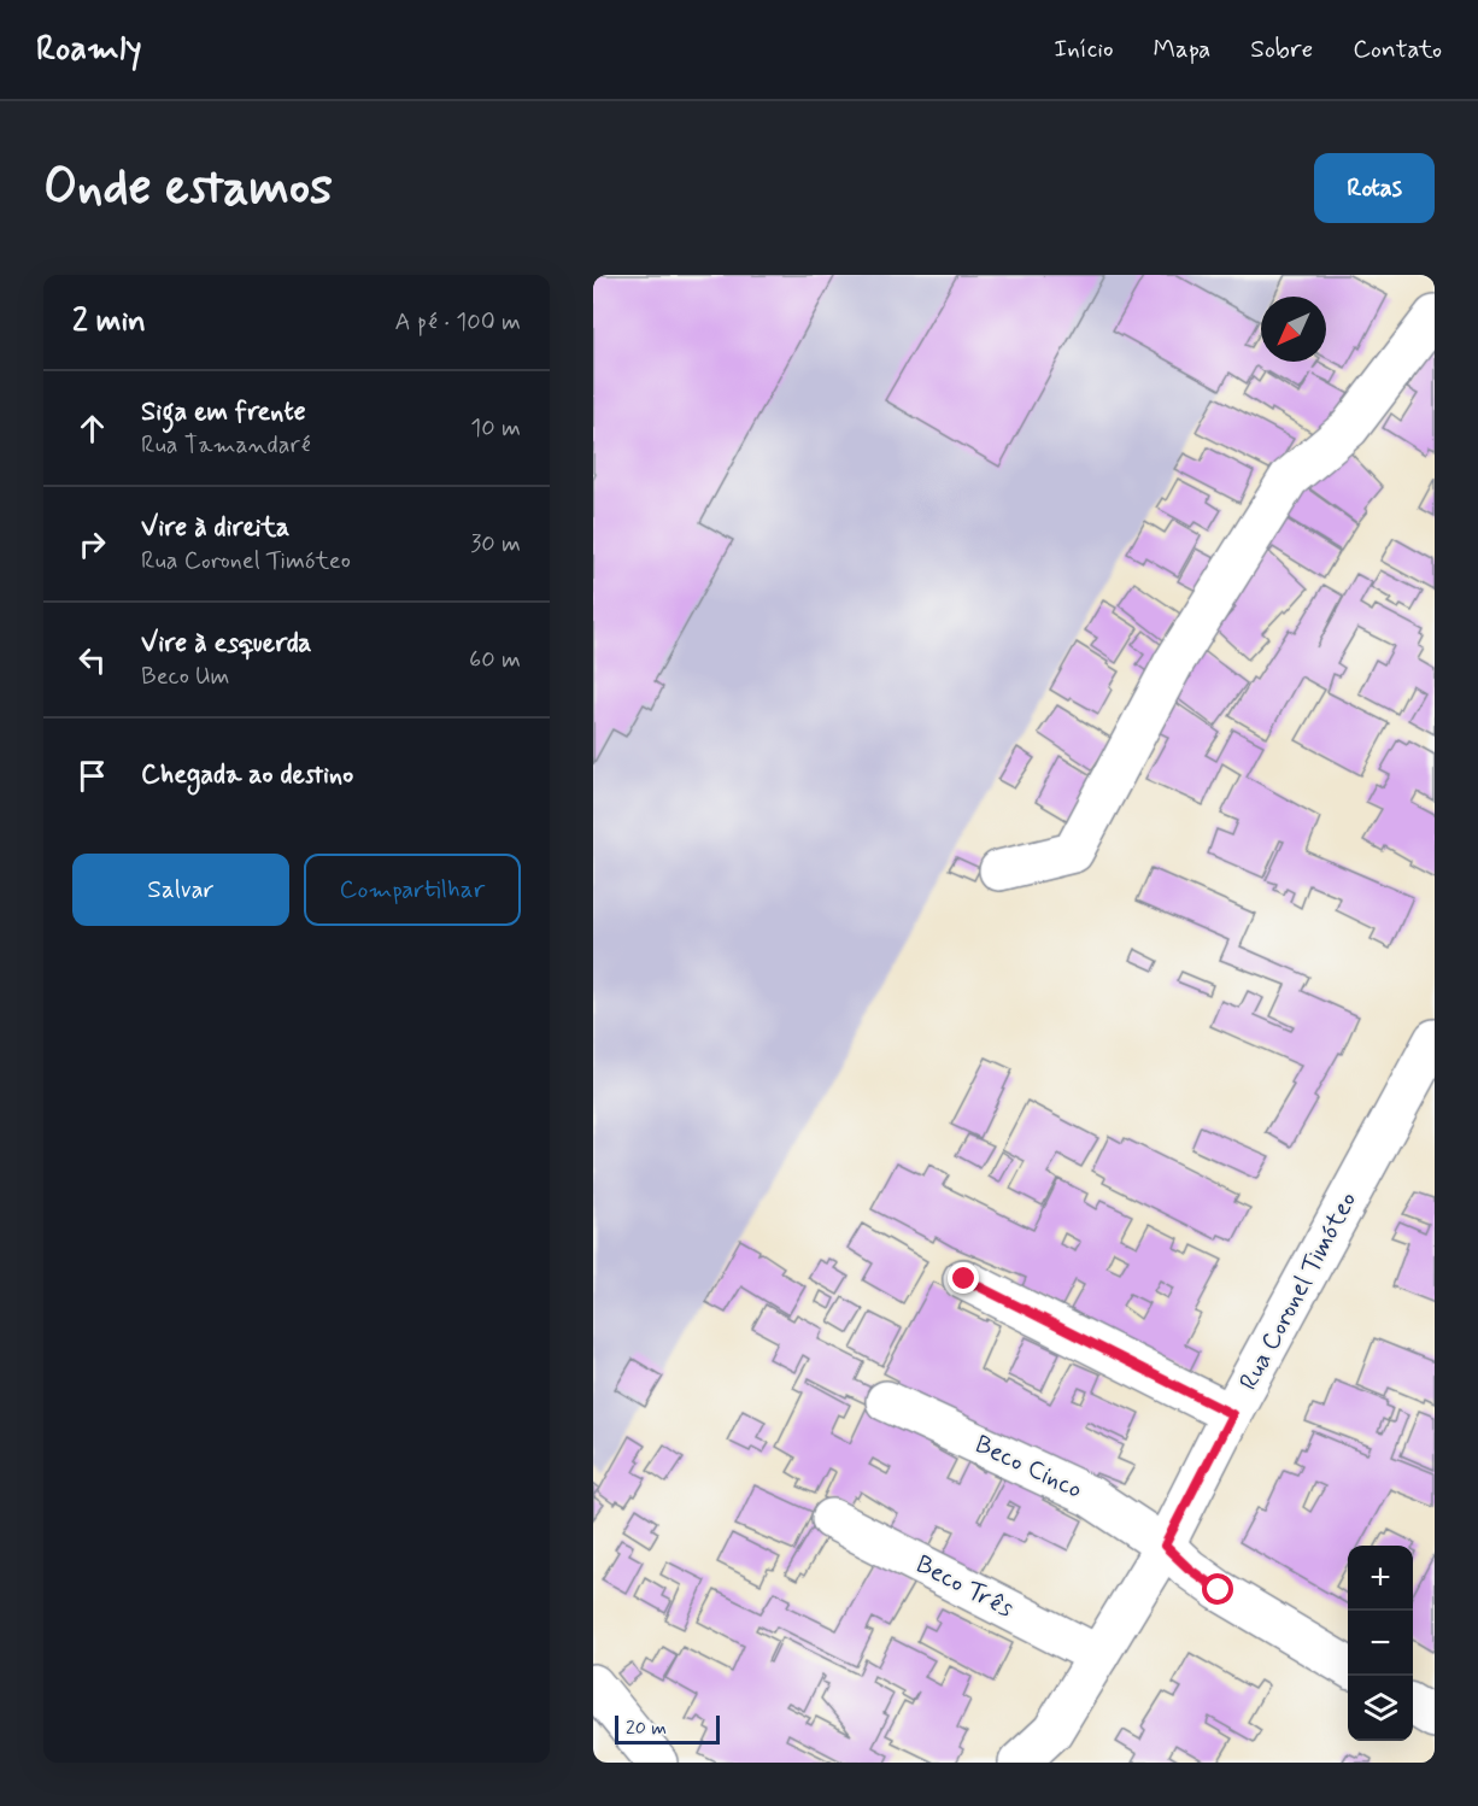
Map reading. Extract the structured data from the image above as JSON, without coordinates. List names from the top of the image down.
{
  "streets": {
    "street": ["Rua Coronel Timóteo", "Beco Cinco", "Beco Três"]
  },
  "crossings": [
    ["Rua Coronel Timóteo", "Beco Cinco"],
    ["Rua Coronel Timóteo", "Beco Três"]
  ],
  "scale_bar": "20 m",
  "north": "bottom left",
  "page": {
    "header": "Roamly",
    "nav": [
      "Início",
      "Mapa",
      "Sobre",
      "Contato"
    ],
    "buttons": [
      "Rotas",
      ["Salvar", "Compartilhar"]
    ],
    "title": "Onde estamos",
    "heading": ["2 min", "A pé · 100 m"],
    "list": [
      ["Siga em frente", "Rua Tamandaré", "10 m"],
      ["Vire à direita", "Rua Coronel Timóteo", "30 m"],
      ["Vire à esquerda", "Beco Um", "60 m"],
      "Chegada ao destino"
    ],
    "map_buttons": ["+", "−"],
    "scale": "20 m"
  }
}
